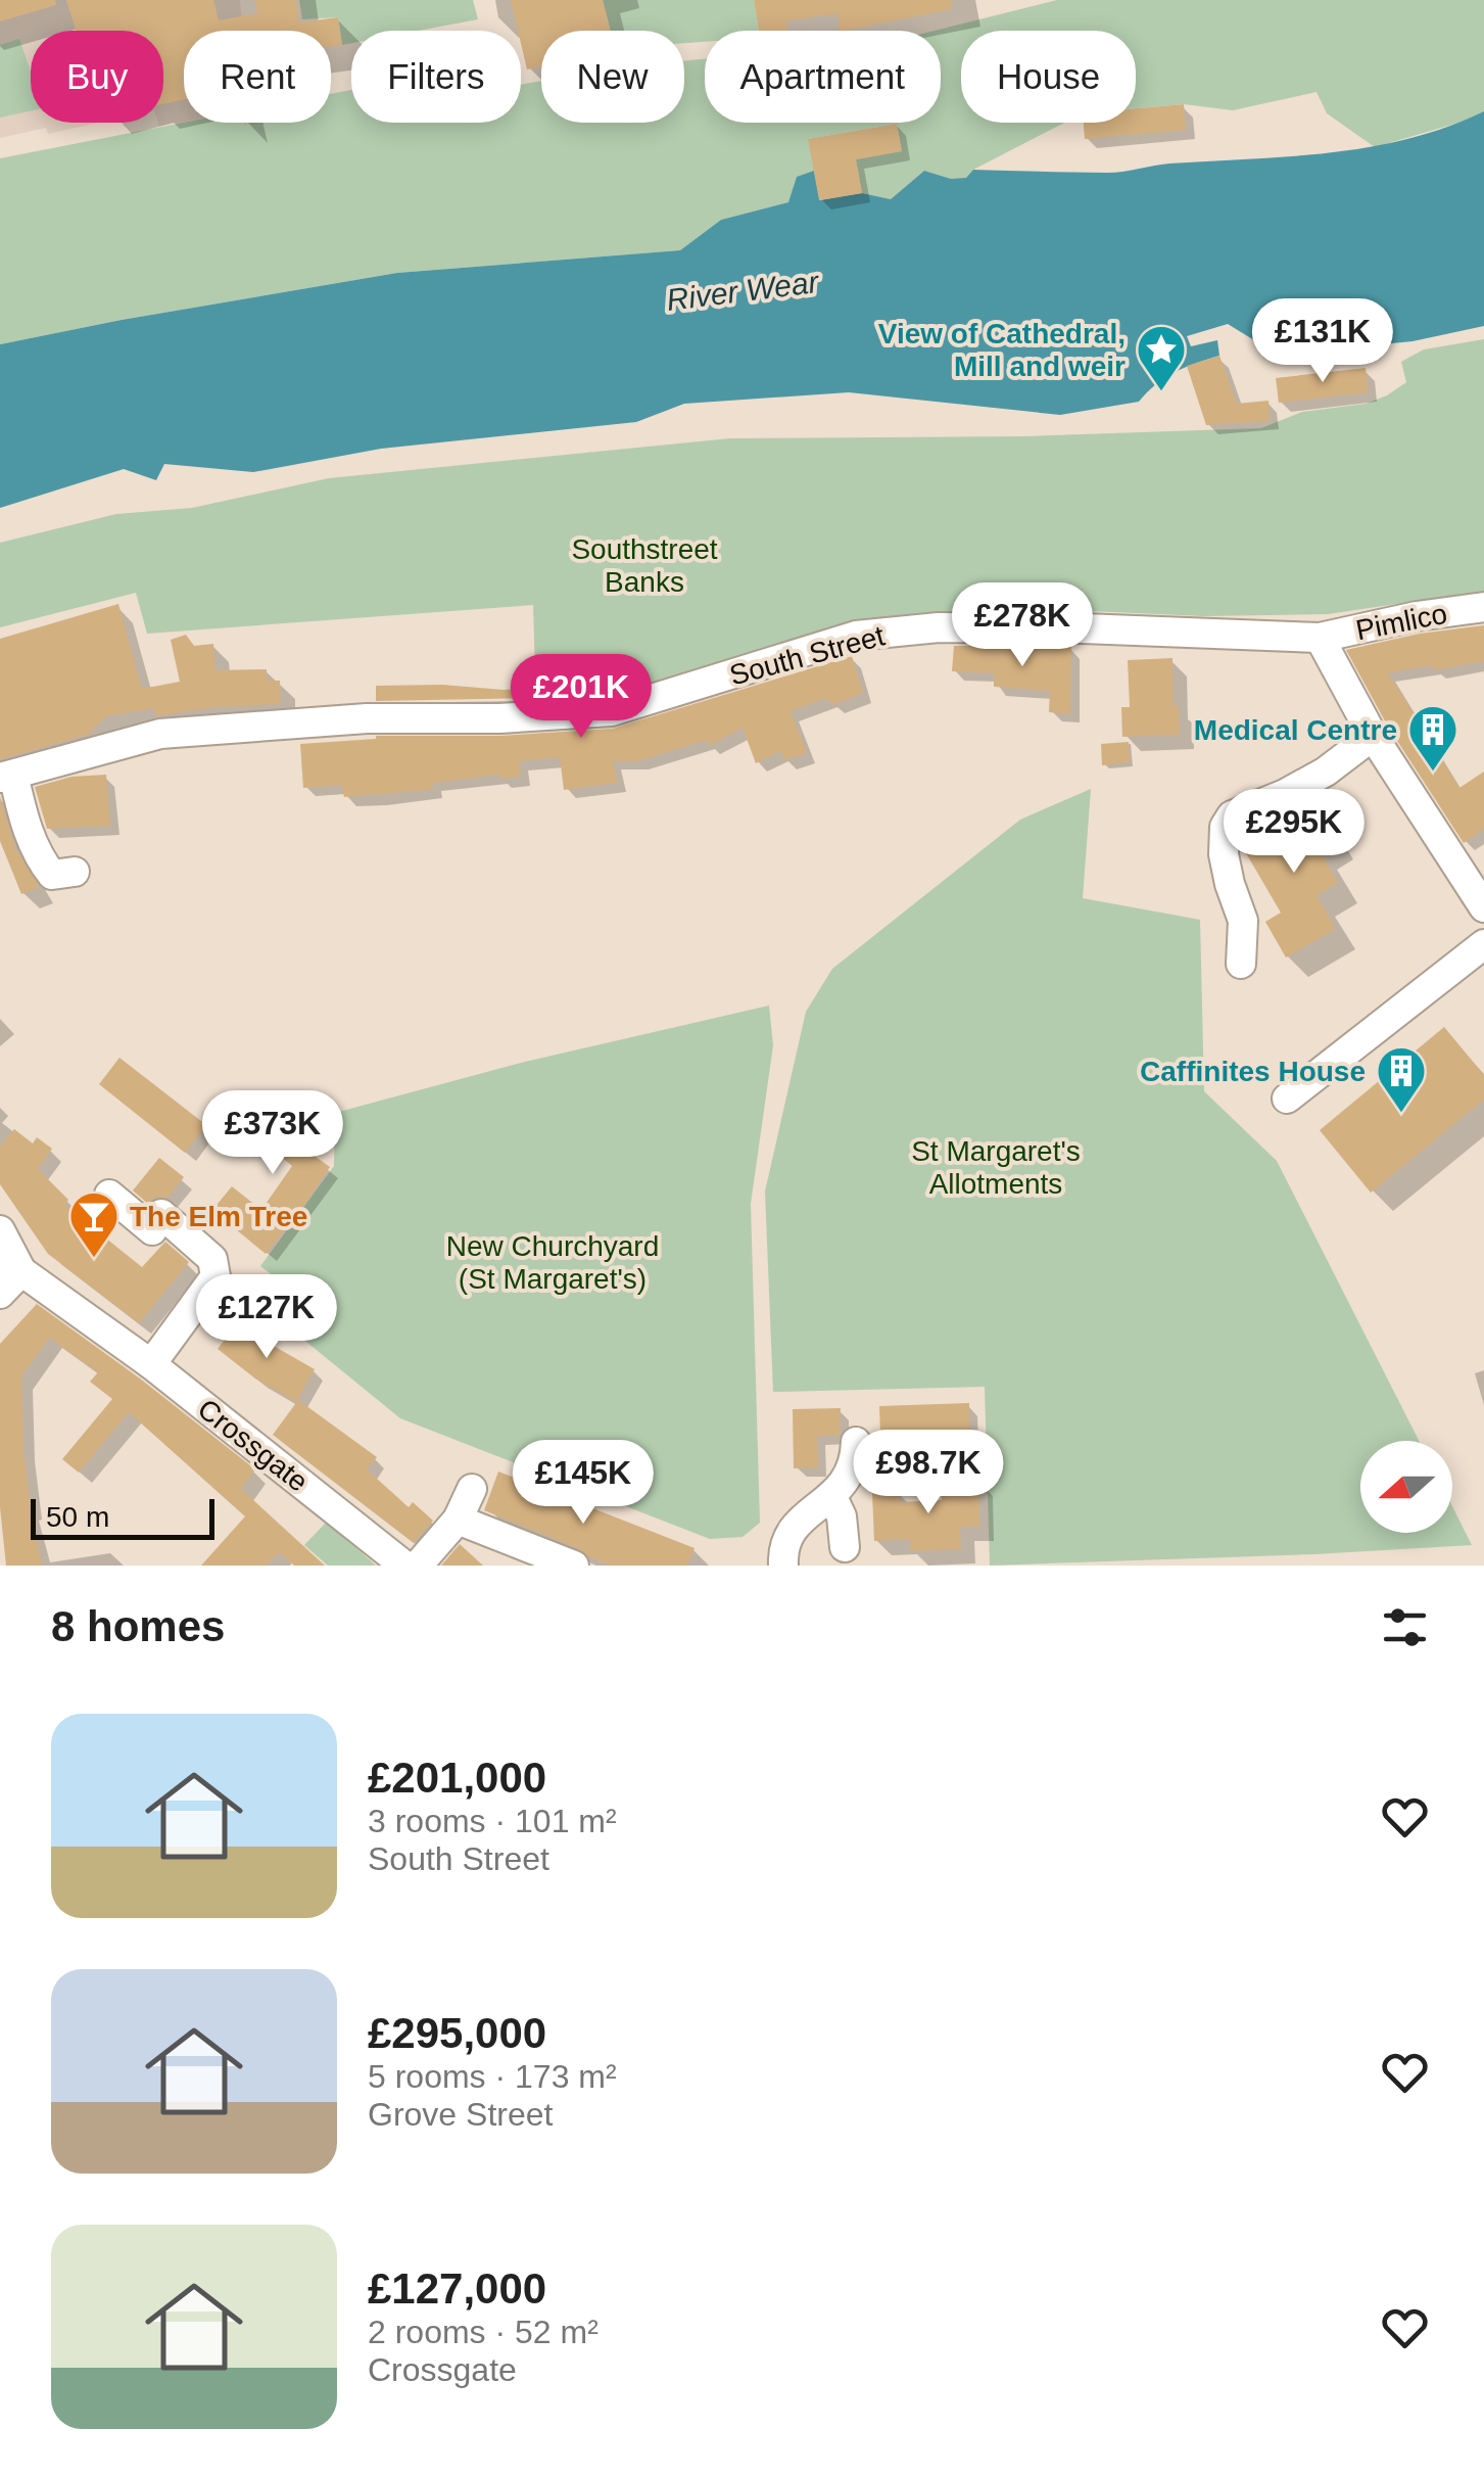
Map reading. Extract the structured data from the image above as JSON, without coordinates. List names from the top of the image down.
{
  "streets": {
    "street": ["Pimlico", "South Street", "Crossgate"]
  },
  "crossings": [
    ["Pimlico", "South Street"]
  ],
  "water": ["River Wear"],
  "parks": ["Southstreet Banks", "St Margaret's Allotments", "New Churchyard (St Margaret's)"],
  "places": {
    "place": ["View of Cathedral, Mill and weir"],
    "building": ["Medical Centre", "Caffinites House"],
    "bar": ["The Elm Tree"]
  },
  "scale_bar": "50 m",
  "north": "left",
  "page": {
    "chip": [
      "Buy",
      "Rent",
      "Filters",
      "New",
      "Apartment",
      "House"
    ],
    "price": [
      "£131K",
      "£278K",
      "£201K",
      "£295K",
      "£373K",
      "£127K",
      "£98.7K",
      "£145K"
    ],
    "scale": "50 m",
    "heading": "8 homes",
    "list": [
      {
        "name": "£201,000",
        "note": "3 rooms · 101 m² · South Street"
      },
      {
        "name": "£295,000",
        "note": "5 rooms · 173 m² · Grove Street"
      },
      {
        "name": "£127,000",
        "note": "2 rooms · 52 m² · Crossgate"
      }
    ]
  }
}
